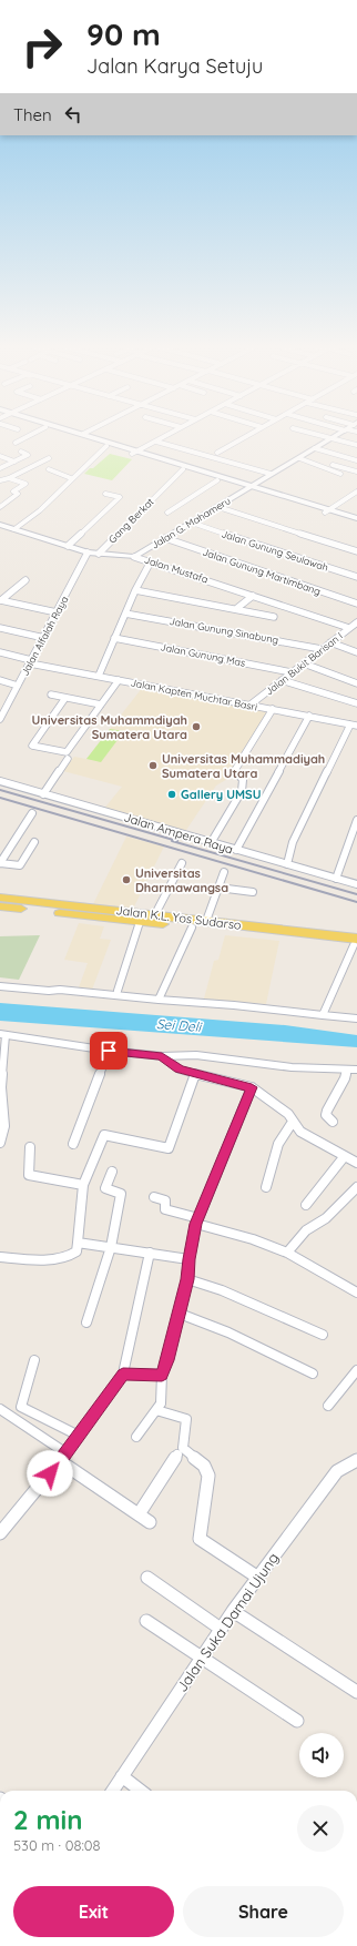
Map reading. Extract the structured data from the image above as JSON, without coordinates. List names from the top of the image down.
{
  "streets": {
    "main road": ["Jalan K.L. Yos Sudarso"],
    "street": [
      "Gang Berkat",
      "Jalan G. Mahameru",
      "Jalan Gunung Seulawah",
      "Jalan Mustafa",
      "Jalan Gunung Martimbang",
      "Jalan Gunung Sinabung",
      "Jalan Alfalah Raya",
      "Jalan Gunung Mas",
      "Jalan Bukit Barisan I",
      "Jalan Kapten Muchtar Basri",
      "Jalan Ampera Raya",
      "Jalan Suka Damai Ujung"
    ]
  },
  "crossings": [
    ["Gang Berkat", "Jalan Mustafa"],
    ["Jalan G. Mahameru", "Jalan Gunung Seulawah"],
    ["Jalan G. Mahameru", "Jalan Mustafa"],
    ["Jalan G. Mahameru", "Jalan Gunung Martimbang"],
    ["Jalan Mustafa", "Jalan Alfalah Raya"],
    ["Jalan Mustafa", "Jalan Bukit Barisan I"],
    ["Jalan Gunung Sinabung", "Jalan Bukit Barisan I"],
    ["Jalan Alfalah Raya", "Jalan Kapten Muchtar Basri"],
    ["Jalan Gunung Mas", "Jalan Bukit Barisan I"],
    ["Jalan Bukit Barisan I", "Jalan Kapten Muchtar Basri"]
  ],
  "water": ["Sei Deli"],
  "places": [
    "Universitas Muhammdiyah Sumatera Utara",
    "Universitas Muhammadiyah Sumatera Utara",
    "Gallery UMSU",
    "Universitas Dharmawangsa"
  ],
  "page": {
    "turn": ["90 m", "Jalan Karya Setuju"],
    "then": "Then",
    "heading": ["2 min", "530 m · 08:08"],
    "buttons": ["Exit", "Share"]
  }
}
